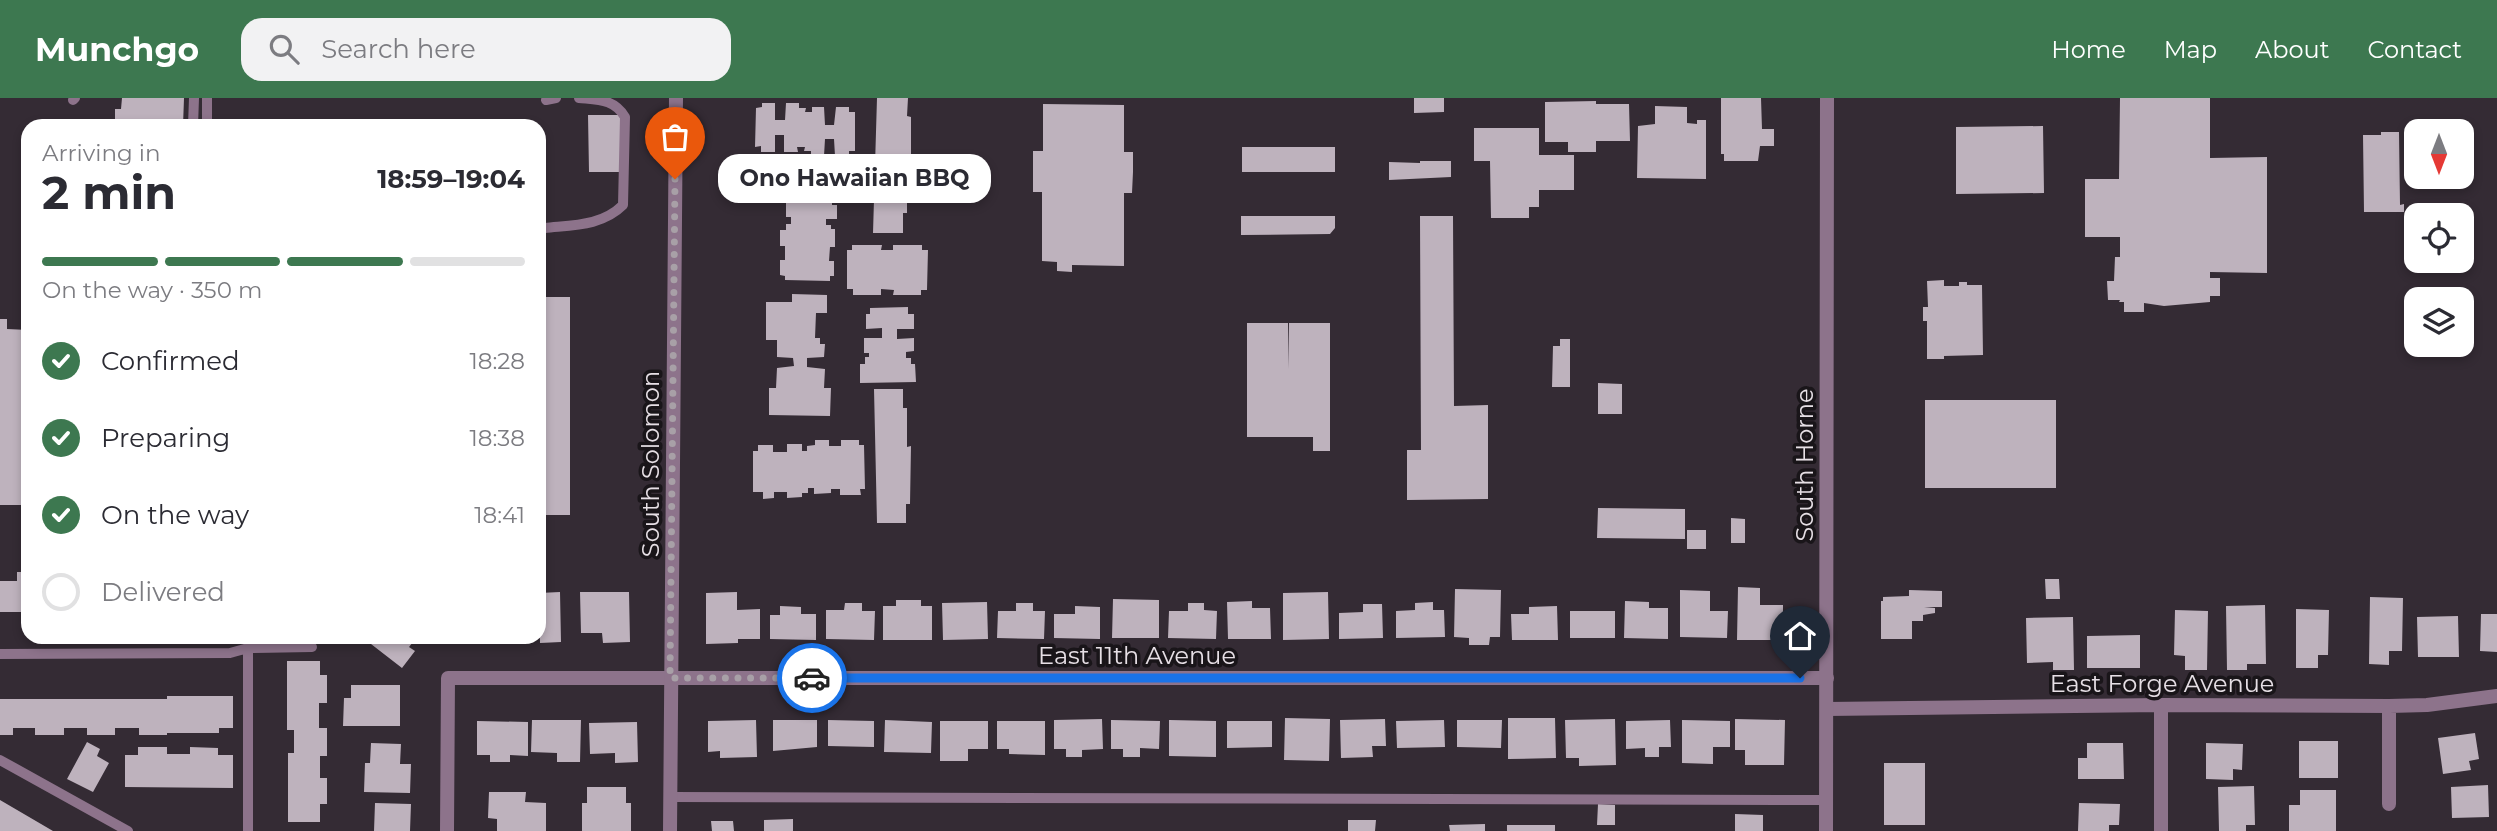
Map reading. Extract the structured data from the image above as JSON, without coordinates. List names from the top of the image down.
{
  "streets": {
    "street": [
      "South Solomon",
      "South Horne",
      "East 11th Avenue",
      "East Forge Avenue"
    ]
  },
  "crossings": [
    ["South Solomon", "East 11th Avenue"],
    ["South Horne", "East 11th Avenue"],
    ["South Horne", "East Forge Avenue"]
  ],
  "places": ["Ono Hawaiian BBQ"],
  "north": "bottom",
  "page": {
    "header": "Munchgo",
    "search": "Search here",
    "nav": [
      "Home",
      "Map",
      "About",
      "Contact"
    ],
    "heading": ["2 min", "Arriving in", "18:59–19:04"],
    "bubble": "Ono Hawaiian BBQ",
    "bar": "On the way · 350 m",
    "list": [
      ["Confirmed", "18:28"],
      ["Preparing", "18:38"],
      ["On the way", "18:41"],
      "Delivered"
    ]
  }
}
